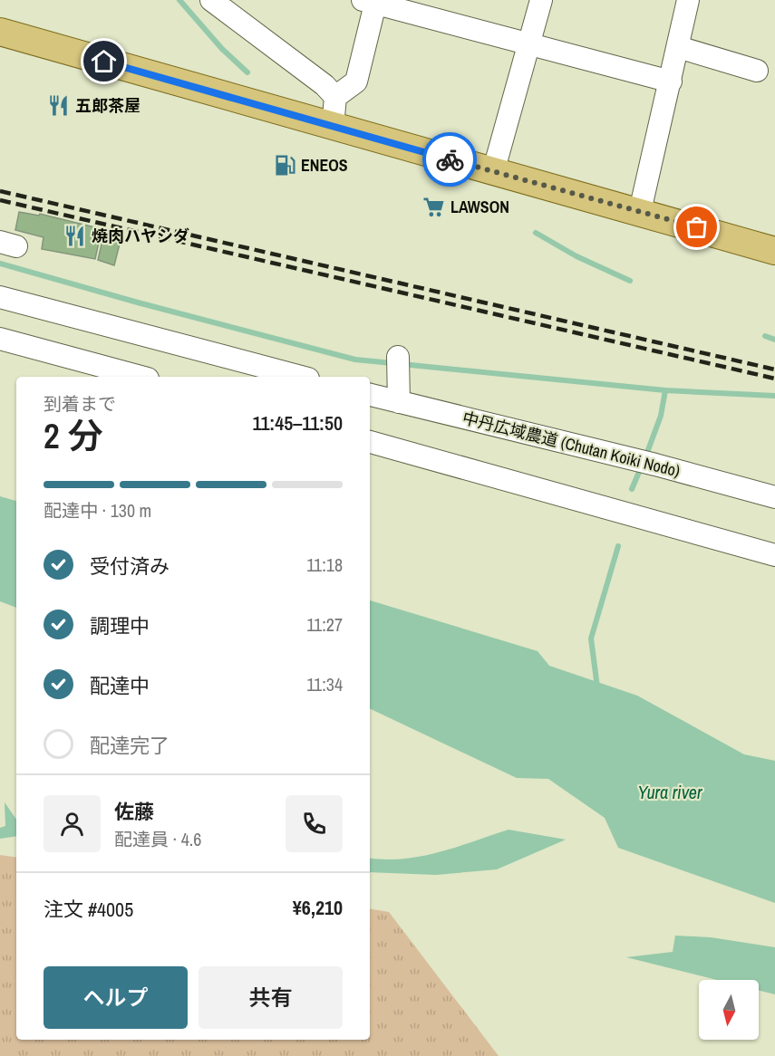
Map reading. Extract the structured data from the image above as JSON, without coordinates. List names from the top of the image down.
{
  "streets": {
    "street": ["中丹広域農道 (Chutan Koiki Nodo)"]
  },
  "water": ["Yura river"],
  "places": {
    "restaurant": ["五郎茶屋", "焼肉ハヤシダ"],
    "fuel station": ["ENEOS"],
    "supermarket": ["LAWSON"]
  },
  "north": "bottom",
  "page": {
    "heading": ["2 分", "到着まで", "11:45–11:50"],
    "panel": [
      "佐藤",
      "配達員 · 4.6",
      "注文 #4005",
      "¥6,210"
    ],
    "bar": "配達中 · 130 m",
    "list": [
      ["受付済み", "11:18"],
      ["調理中", "11:27"],
      ["配達中", "11:34"],
      "配達完了"
    ],
    "buttons": ["ヘルプ", "共有"]
  }
}
